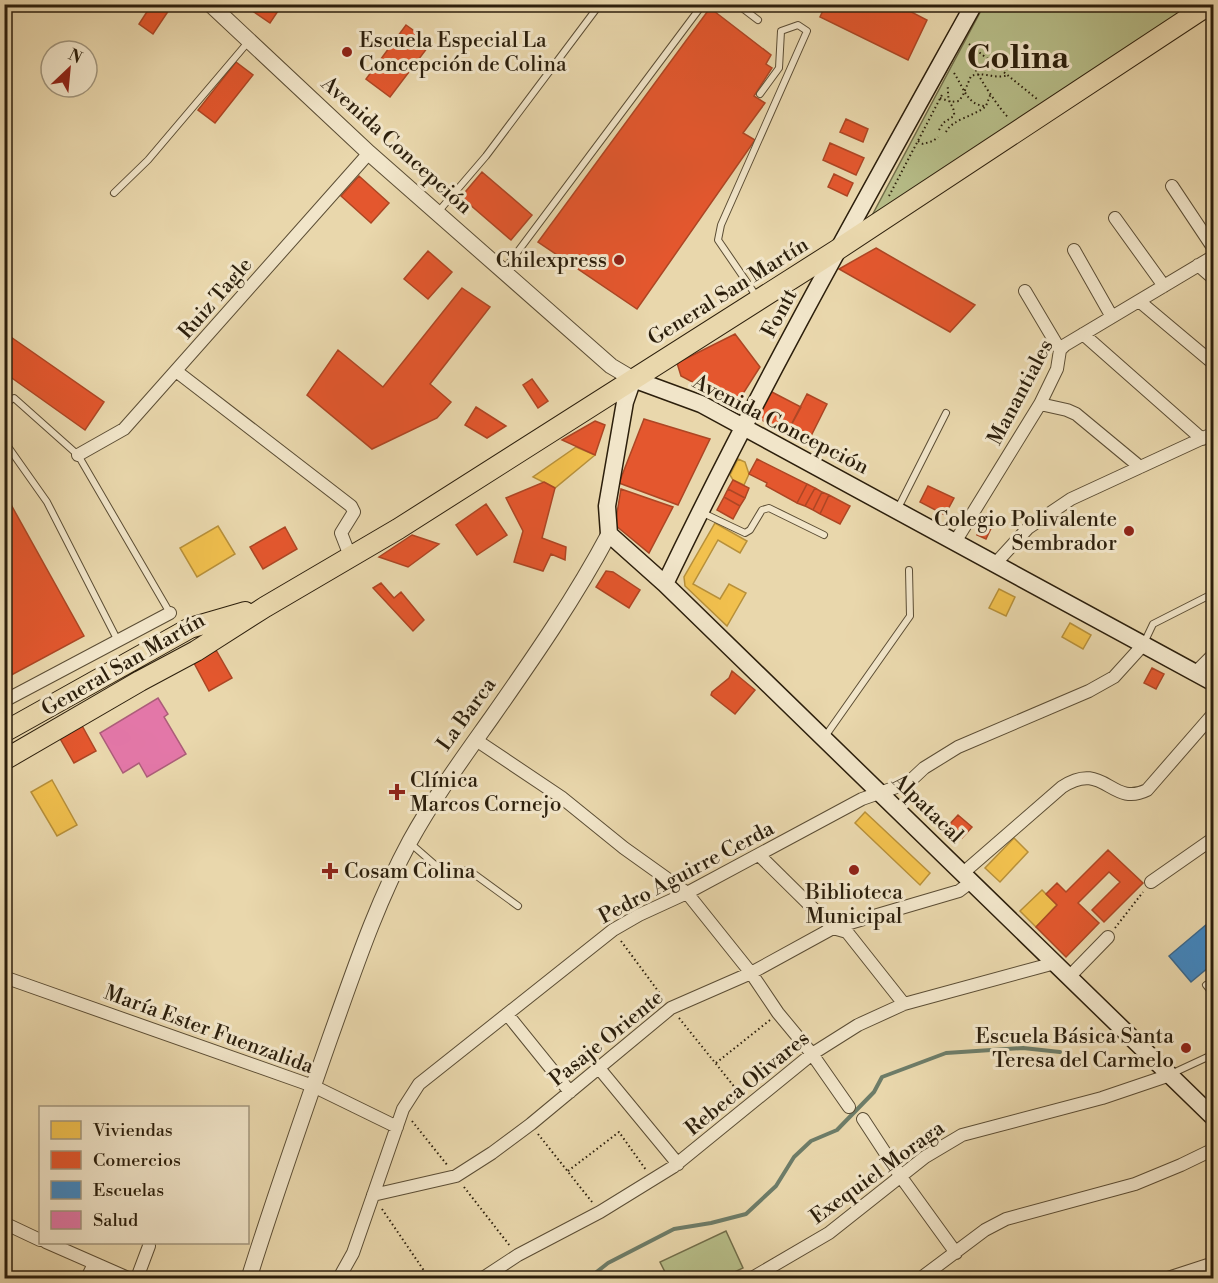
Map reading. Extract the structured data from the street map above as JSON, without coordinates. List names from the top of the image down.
{
  "streets": {
    "main road": [
      "Avenida Concepción",
      "General San Martín",
      "Fontt",
      "Alpatacal"
    ],
    "street": [
      "Ruiz Tagle",
      "Manantiales",
      "La Barca",
      "Pedro Aguirre Cerda",
      "María Ester Fuenzalida",
      "Pasaje Oriente",
      "Rebeca Olivares",
      "Exequiel Moraga"
    ]
  },
  "crossings": [
    ["Avenida Concepción", "General San Martín"],
    ["Avenida Concepción", "Ruiz Tagle"],
    ["Avenida Concepción", "Fontt"],
    ["Avenida Concepción", "Manantiales"],
    ["Avenida Concepción", "Pedro Aguirre Cerda"],
    ["General San Martín", "Fontt"],
    ["Fontt", "Alpatacal"],
    ["La Barca", "Alpatacal"],
    ["La Barca", "María Ester Fuenzalida"],
    ["Alpatacal", "Pedro Aguirre Cerda"],
    ["Alpatacal", "Pasaje Oriente"],
    ["Alpatacal", "Rebeca Olivares"],
    ["Alpatacal", "Exequiel Moraga"],
    ["Pedro Aguirre Cerda", "María Ester Fuenzalida"],
    ["Pedro Aguirre Cerda", "Pasaje Oriente"]
  ],
  "districts": ["Colina"],
  "places": {
    "other": [
      "Escuela Especial La Concepción de Colina",
      "Chilexpress",
      "Colegio Polivalente Sembrador",
      "Biblioteca Municipal",
      "Escuela Básica Santa Teresa del Carmelo"
    ],
    "health": ["Clínica Marcos Cornejo", "Cosam Colina"]
  },
  "legend": [
    "Viviendas",
    "Comercios",
    "Escuelas",
    "Salud"
  ],
  "north": "top right"
}
